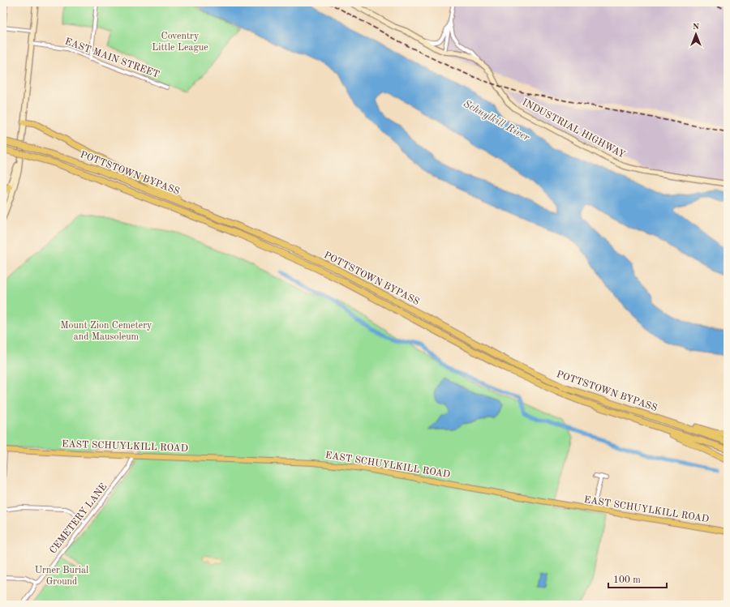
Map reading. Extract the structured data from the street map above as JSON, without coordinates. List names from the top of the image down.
{
  "streets": {
    "highway": ["POTTSTOWN BYPASS"],
    "main road": ["EAST SCHUYLKILL ROAD"],
    "street": ["EAST MAIN STREET", "INDUSTRIAL HIGHWAY", "CEMETERY LANE"]
  },
  "crossings": [
    ["EAST SCHUYLKILL ROAD", "CEMETERY LANE"]
  ],
  "water": ["Schuylkill River"],
  "parks": ["Coventry Little League", "Mount Zion Cemetery and Mausoleum", "Urner Burial Ground"],
  "scale_bar": "100 m",
  "north": "top"
}
